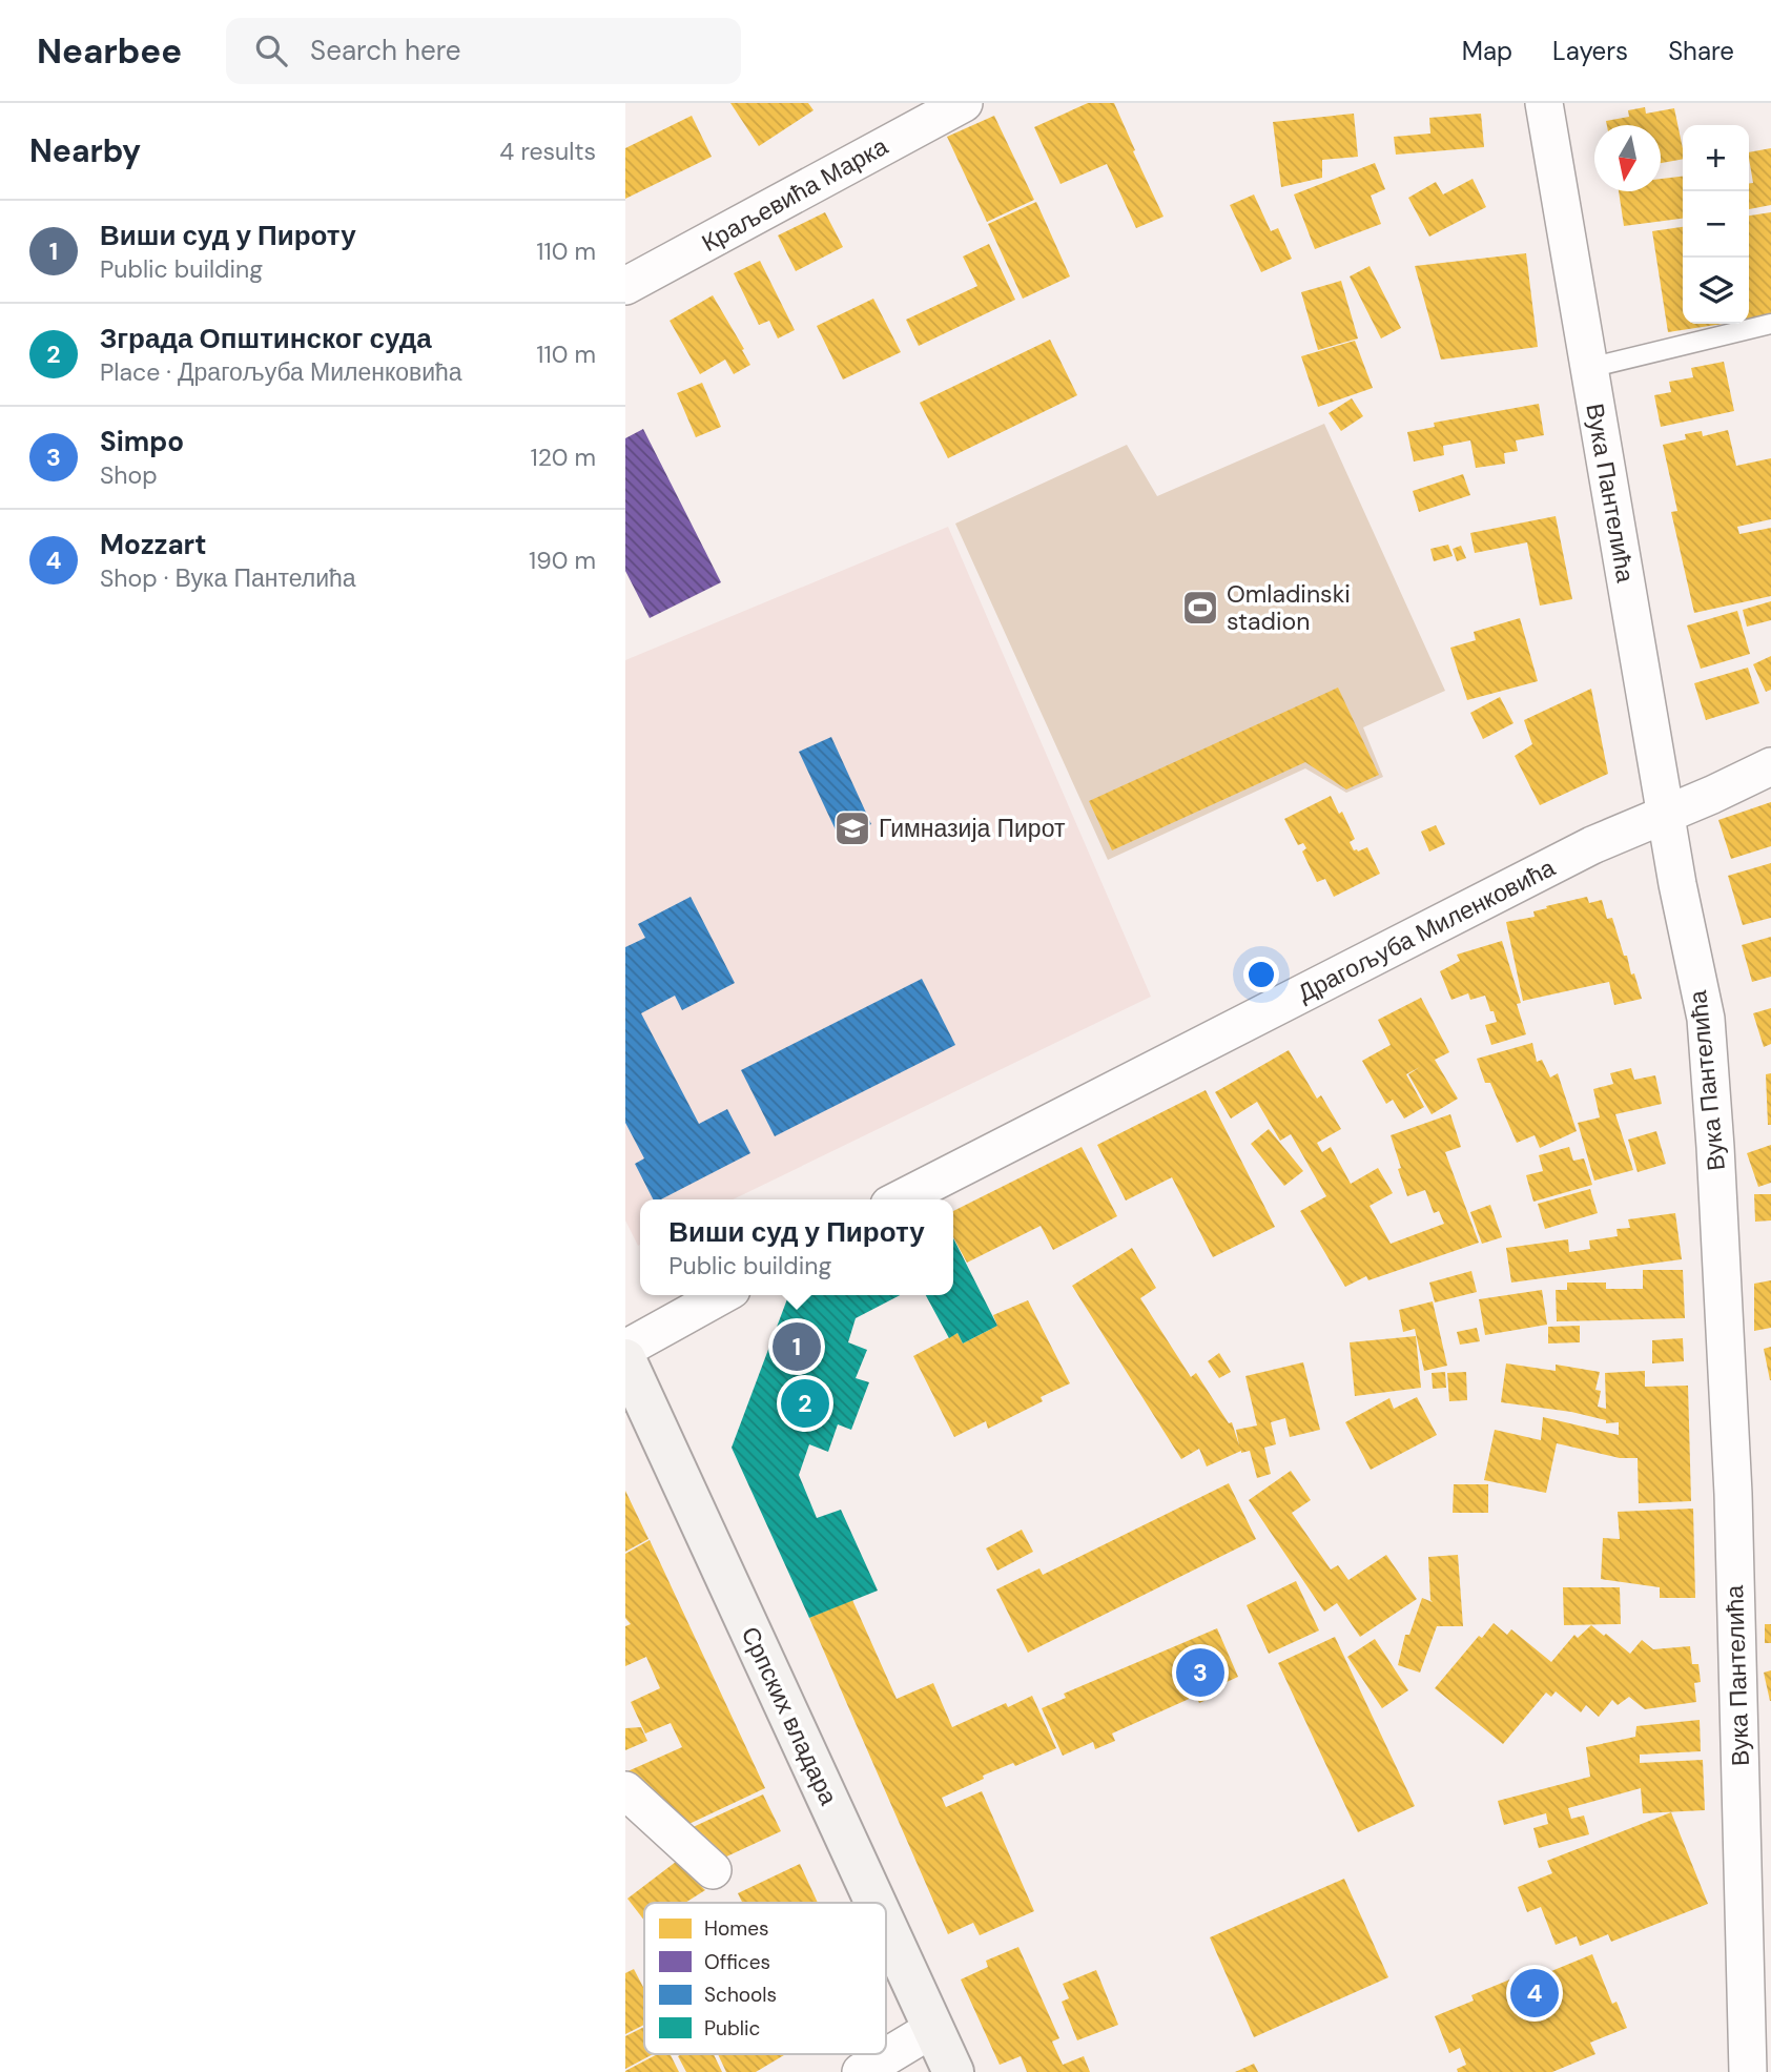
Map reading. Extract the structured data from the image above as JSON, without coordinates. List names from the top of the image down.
{
  "streets": {
    "main road": ["Српских владара"],
    "street": ["Краљевића Марка", "Вука Пантелића", "Драгољуба Миленковића"]
  },
  "crossings": [
    ["Вука Пантелића", "Драгољуба Миленковића"]
  ],
  "places": {
    "sports": ["Omladinski stadion"],
    "school or university": ["Гимназија Пирот"]
  },
  "legend": [
    "Homes",
    "Offices",
    "Schools",
    "Public"
  ],
  "north": "bottom",
  "page": {
    "header": "Nearbee",
    "search": "Search here",
    "nav": ["Map", "Layers", "Share"],
    "heading": ["Nearby", "4 results"],
    "map_buttons": ["+", "−"],
    "list": [
      {
        "mark": "1",
        "name": "Виши суд у Пироту",
        "note": "Public building",
        "value": "110 m"
      },
      {
        "mark": "2",
        "name": "Зграда Општинског суда",
        "note": "Place · Драгољуба Миленковића",
        "value": "110 m"
      },
      {
        "mark": "3",
        "name": "Simpo",
        "note": "Shop",
        "value": "120 m"
      },
      {
        "mark": "4",
        "name": "Mozzart",
        "note": "Shop · Вука Пантелића",
        "value": "190 m"
      }
    ],
    "popup": ["Виши суд у Пироту", "Public building"],
    "pins": [
      "1",
      "2",
      "3",
      "4"
    ]
  }
}
